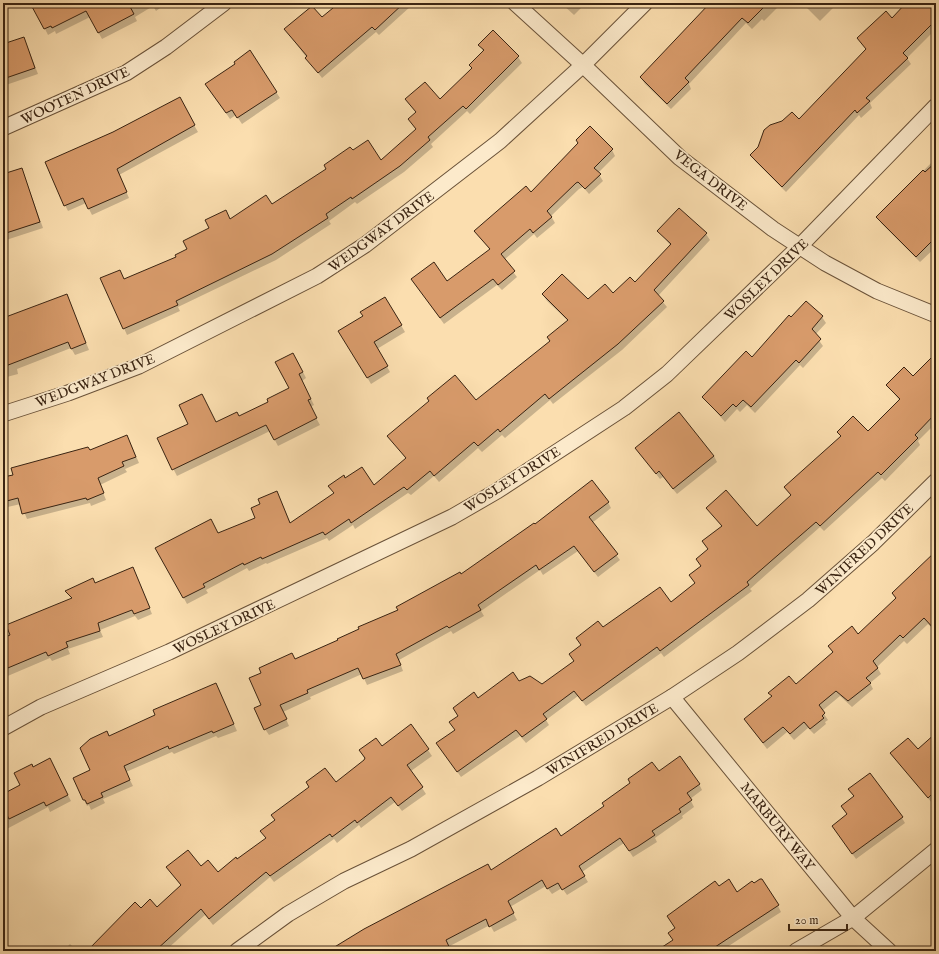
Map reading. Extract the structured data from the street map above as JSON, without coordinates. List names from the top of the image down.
{
  "streets": {
    "street": [
      "WOOTEN DRIVE",
      "VEGA DRIVE",
      "WEDGWAY DRIVE",
      "WOSLEY DRIVE",
      "WINIFRED DRIVE",
      "MARBURY WAY"
    ]
  },
  "crossings": [
    ["VEGA DRIVE", "WEDGWAY DRIVE"],
    ["VEGA DRIVE", "WOSLEY DRIVE"],
    ["WINIFRED DRIVE", "MARBURY WAY"]
  ],
  "scale_bar": "20 m"
}
